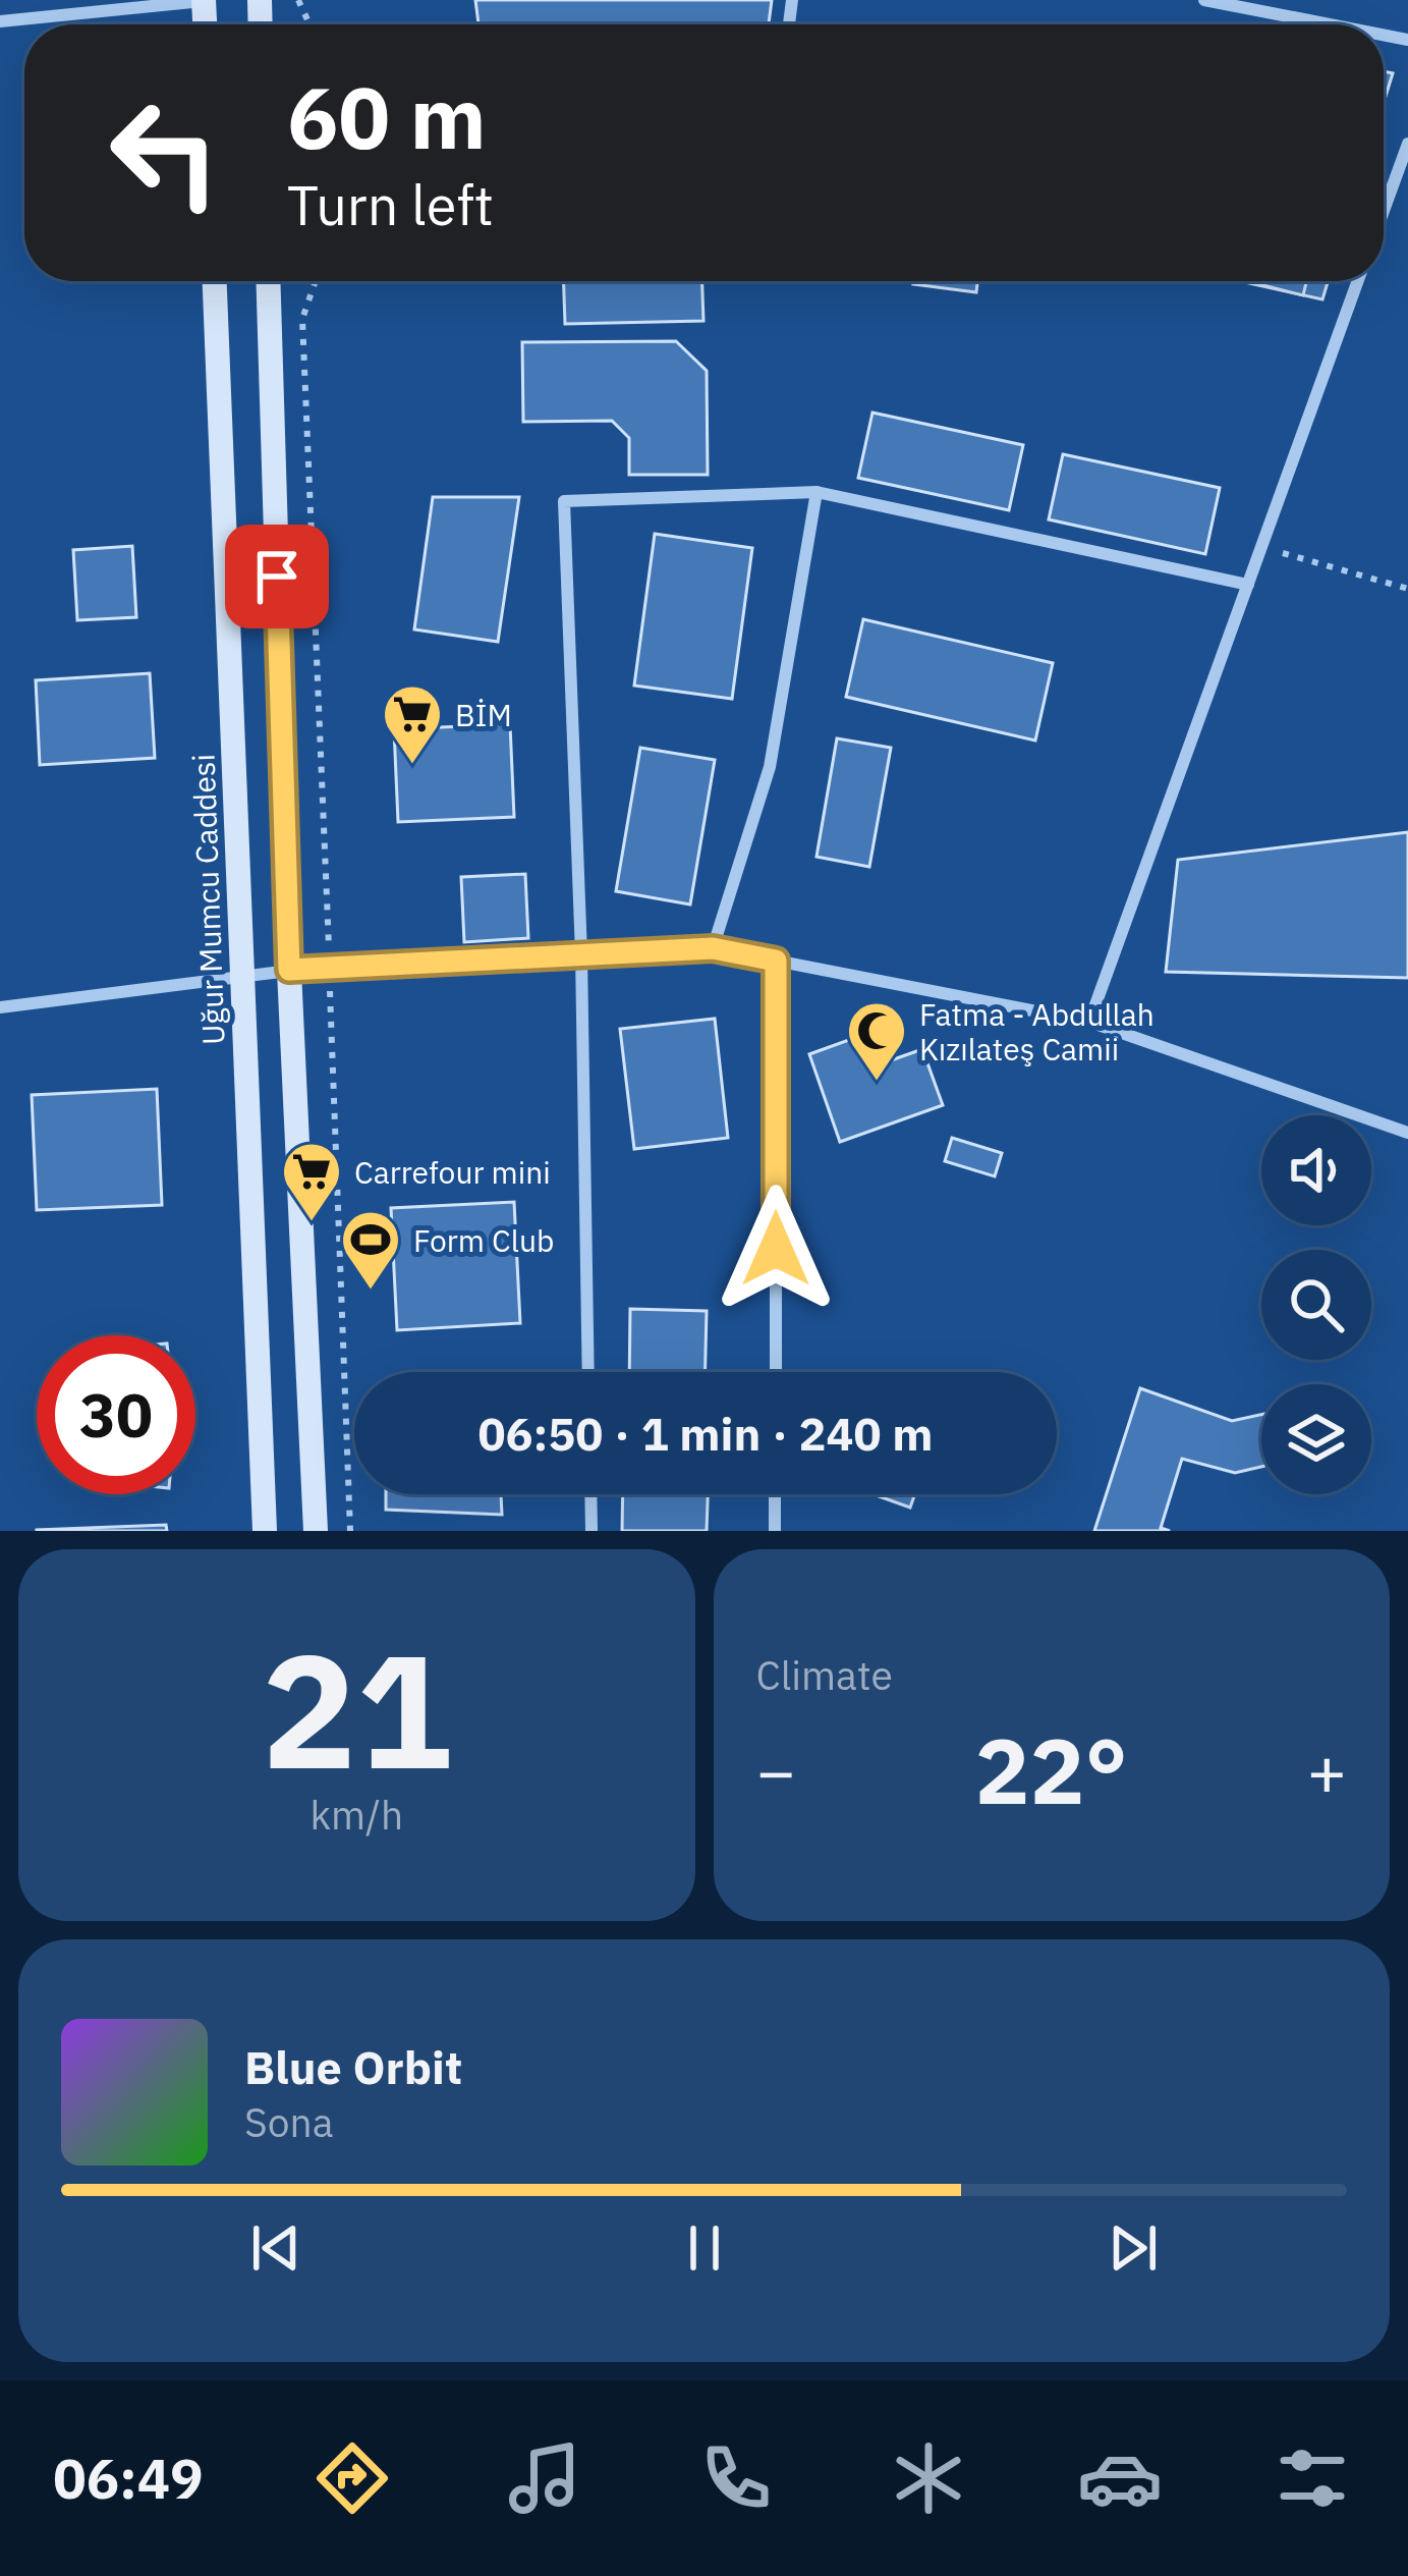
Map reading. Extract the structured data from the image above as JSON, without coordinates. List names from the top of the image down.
{
  "streets": {
    "main road": ["Uğur Mumcu Caddesi"]
  },
  "places": {
    "supermarket": ["BİM", "Carrefour mini"],
    "mosque": ["Fatma - Abdullah Kızılateş Camii"],
    "sports": ["Form Club"]
  },
  "page": {
    "turn": ["60 m", "Turn left"],
    "limit": "30",
    "trip": "06:50 · 1 min · 240 m",
    "tile": [
      ["21", "km/h"],
      "Climate"
    ],
    "heat": ["−", "22°", "+"],
    "song": ["Blue Orbit", "Sona"],
    "tabs": "06:49"
  }
}
